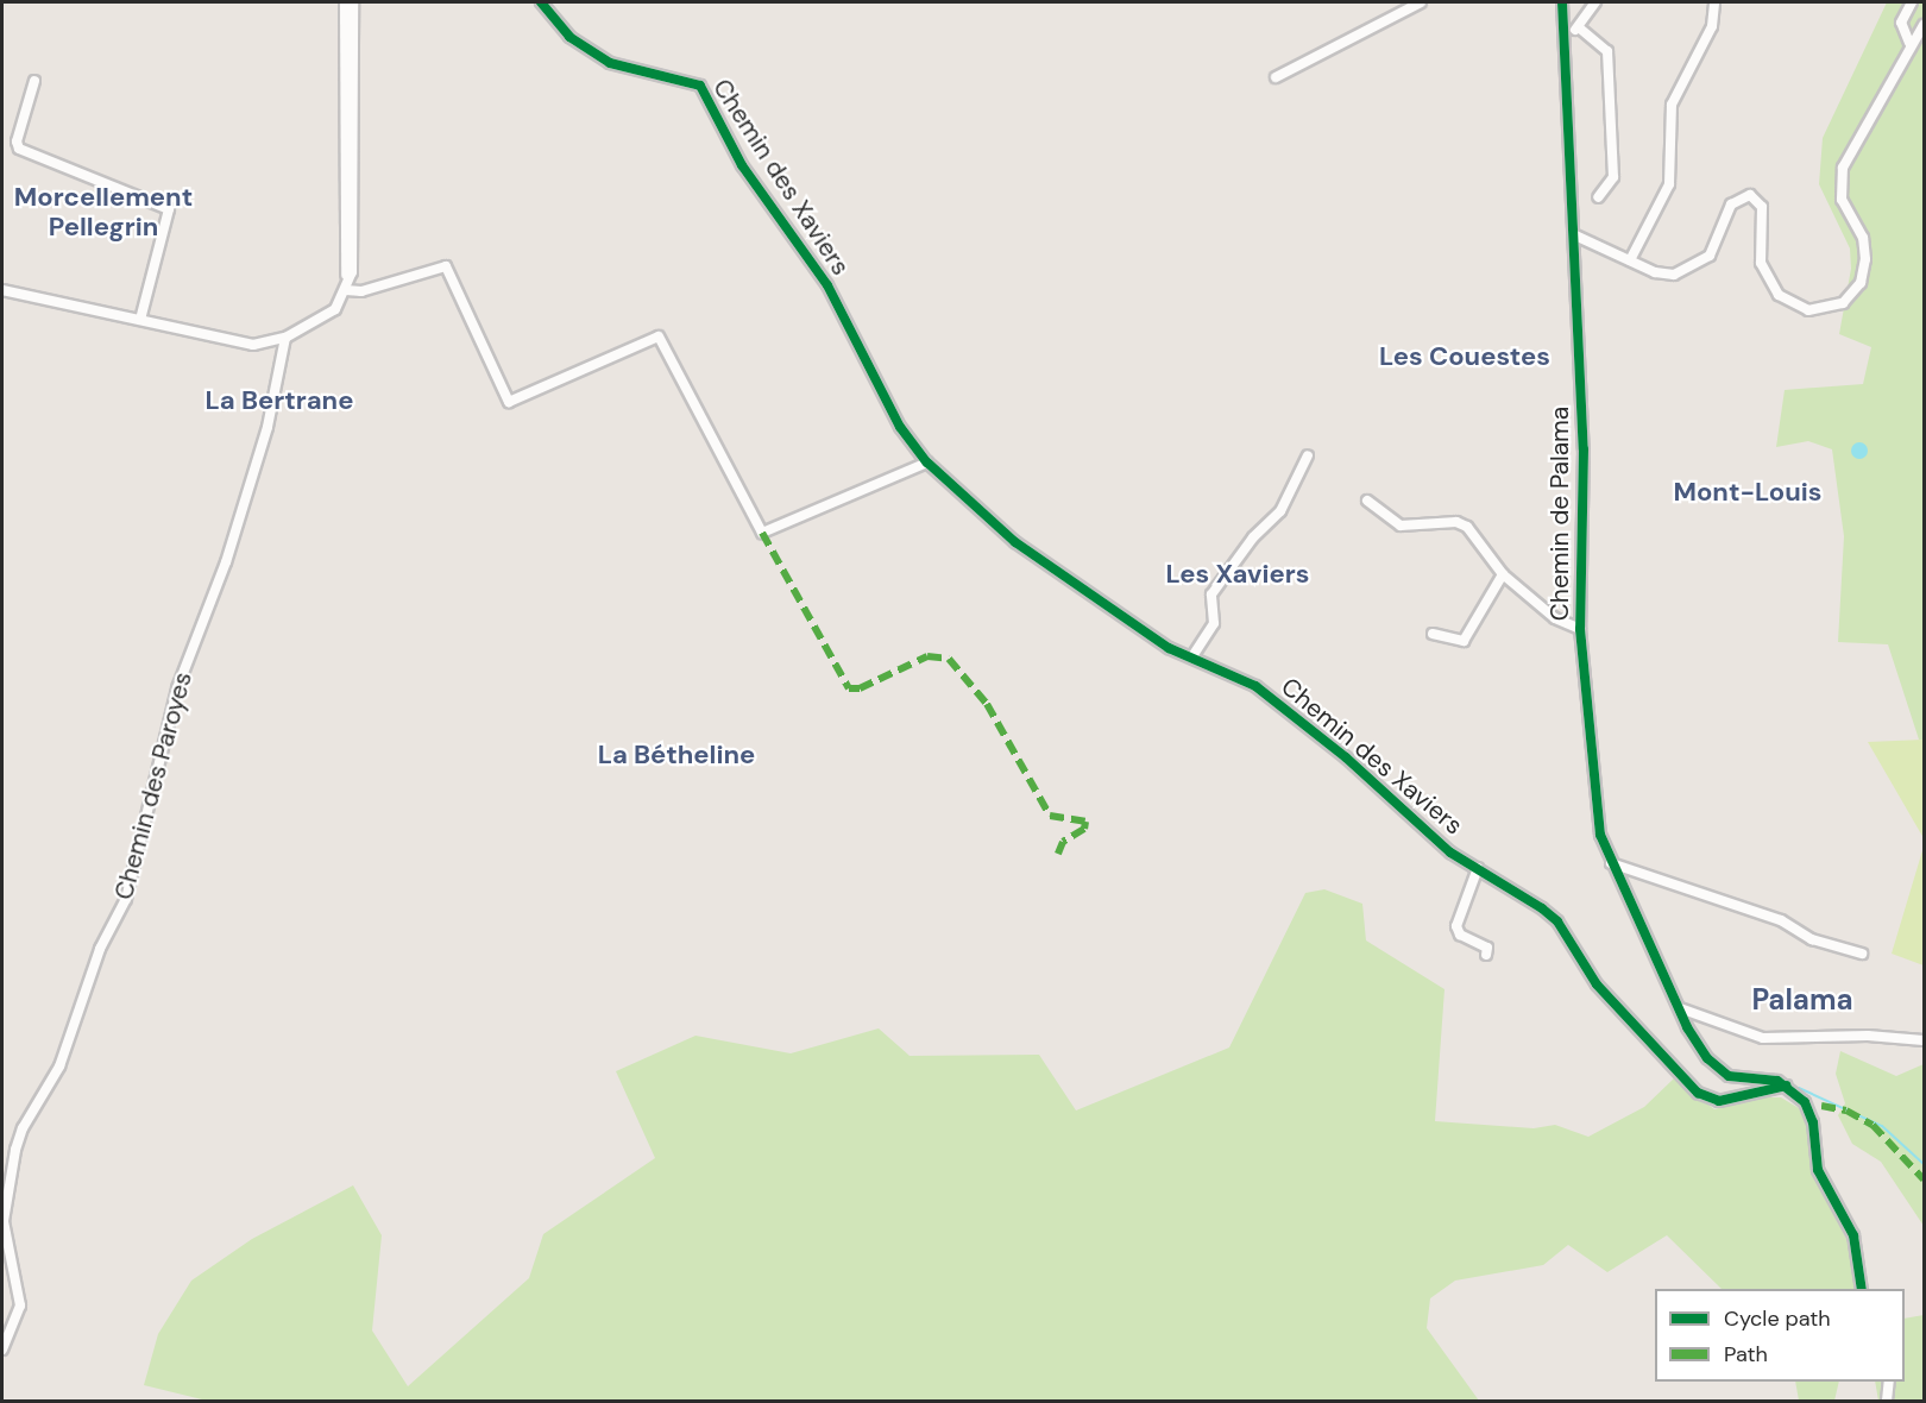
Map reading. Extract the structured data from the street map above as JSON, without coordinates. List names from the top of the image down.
{
  "streets": {
    "street": ["Chemin des Xaviers", "Chemin de Palama", "Chemin des Paroyes"]
  },
  "crossings": [
    ["Chemin des Xaviers", "Chemin de Palama"]
  ],
  "districts": [
    "Morcellement Pellegrin",
    "Les Couestes",
    "La Bertrane",
    "Mont-Louis",
    "Les Xaviers",
    "La Bétheline",
    "Palama"
  ],
  "legend": ["Cycle path", "Path"]
}
